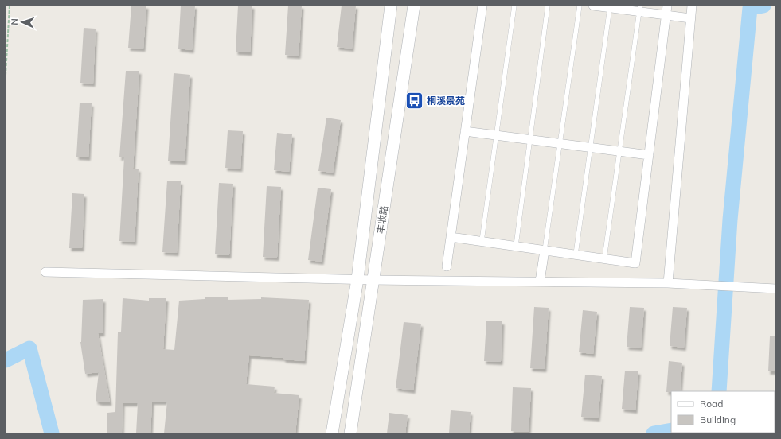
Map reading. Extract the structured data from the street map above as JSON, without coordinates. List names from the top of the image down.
{
  "streets": {
    "main road": ["丰收路"]
  },
  "places": {
    "bus stop": ["桐溪景苑"]
  },
  "legend": ["Road", "Building"],
  "north": "left"
}
